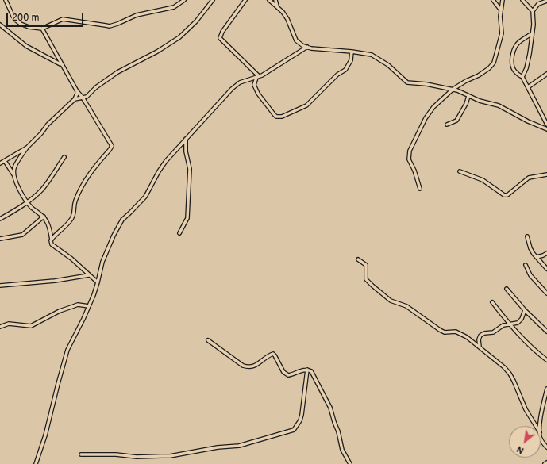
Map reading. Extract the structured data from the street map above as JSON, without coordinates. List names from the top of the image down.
{
  "scale_bar": "200 m",
  "north": "bottom left"
}
